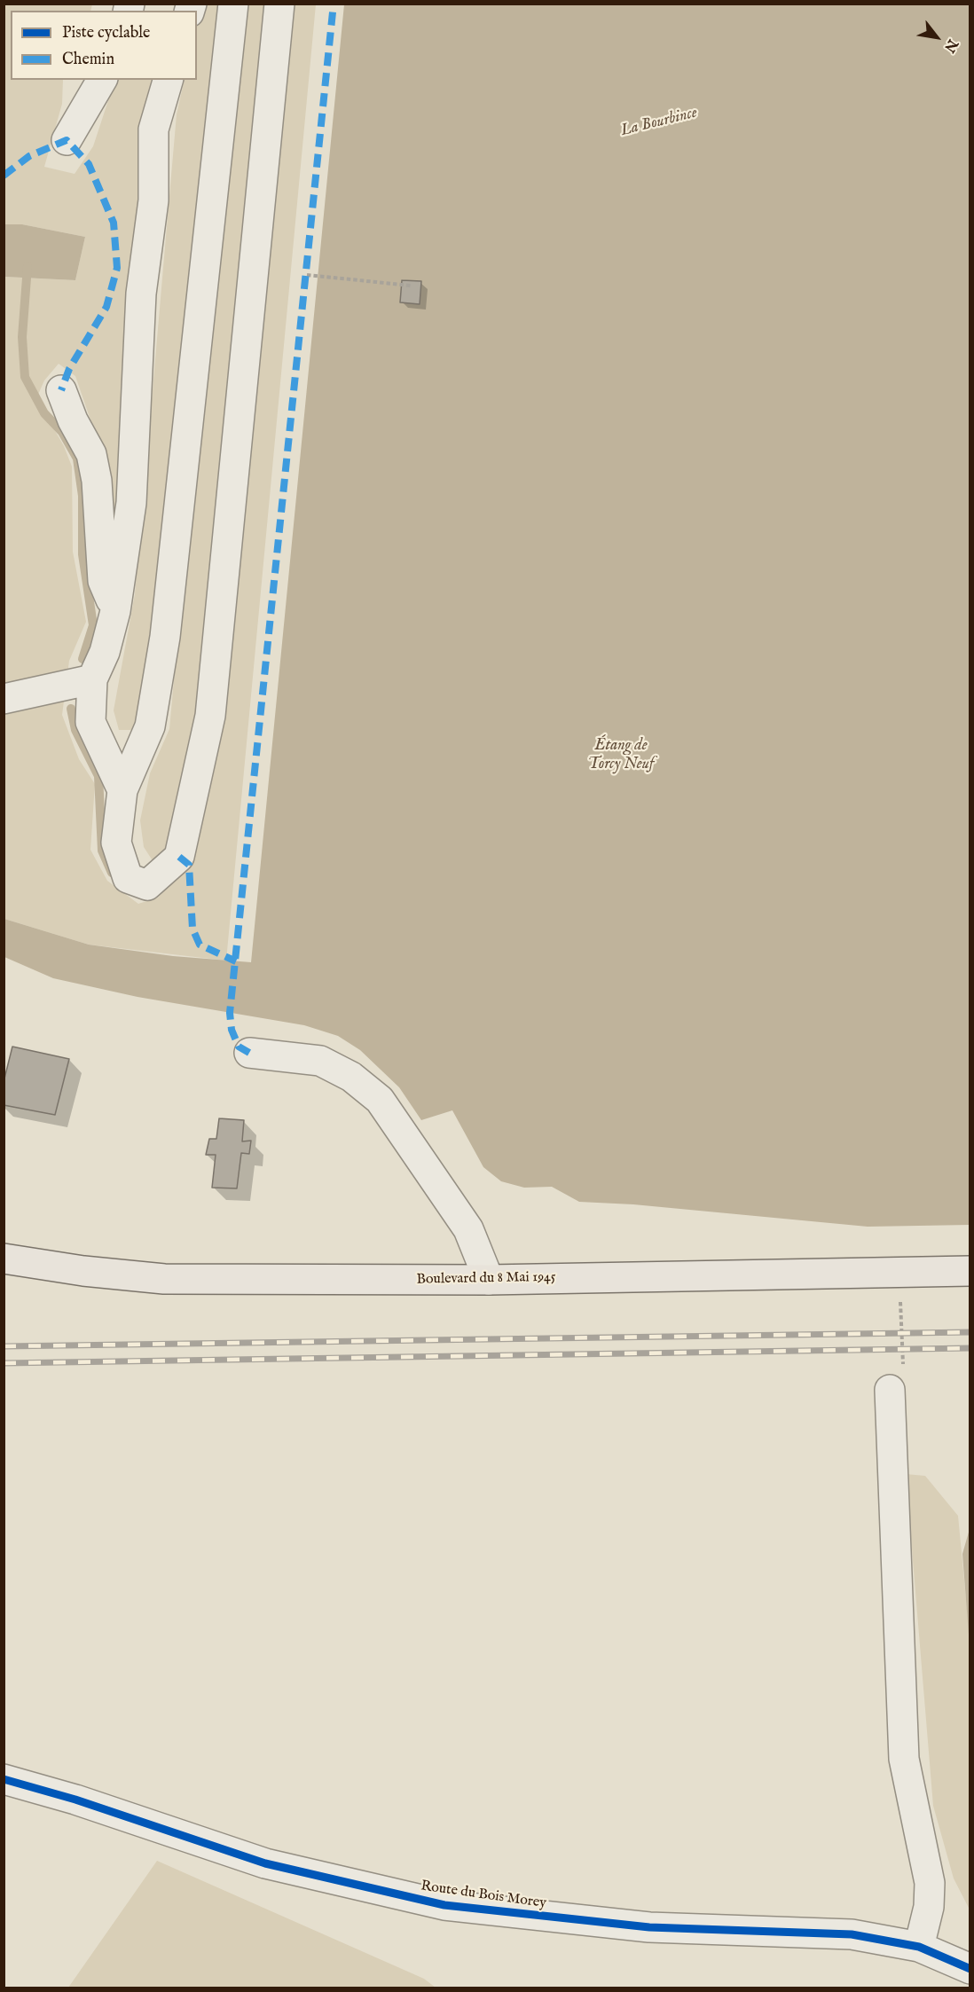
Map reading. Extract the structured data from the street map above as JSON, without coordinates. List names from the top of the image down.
{
  "streets": {
    "main road": ["Boulevard du 8 Mai 1945"],
    "street": ["Route du Bois Morey"]
  },
  "water": ["La Bourbince", "Étang de Torcy Neuf"],
  "legend": ["Piste cyclable", "Chemin"],
  "north": "bottom right"
}
